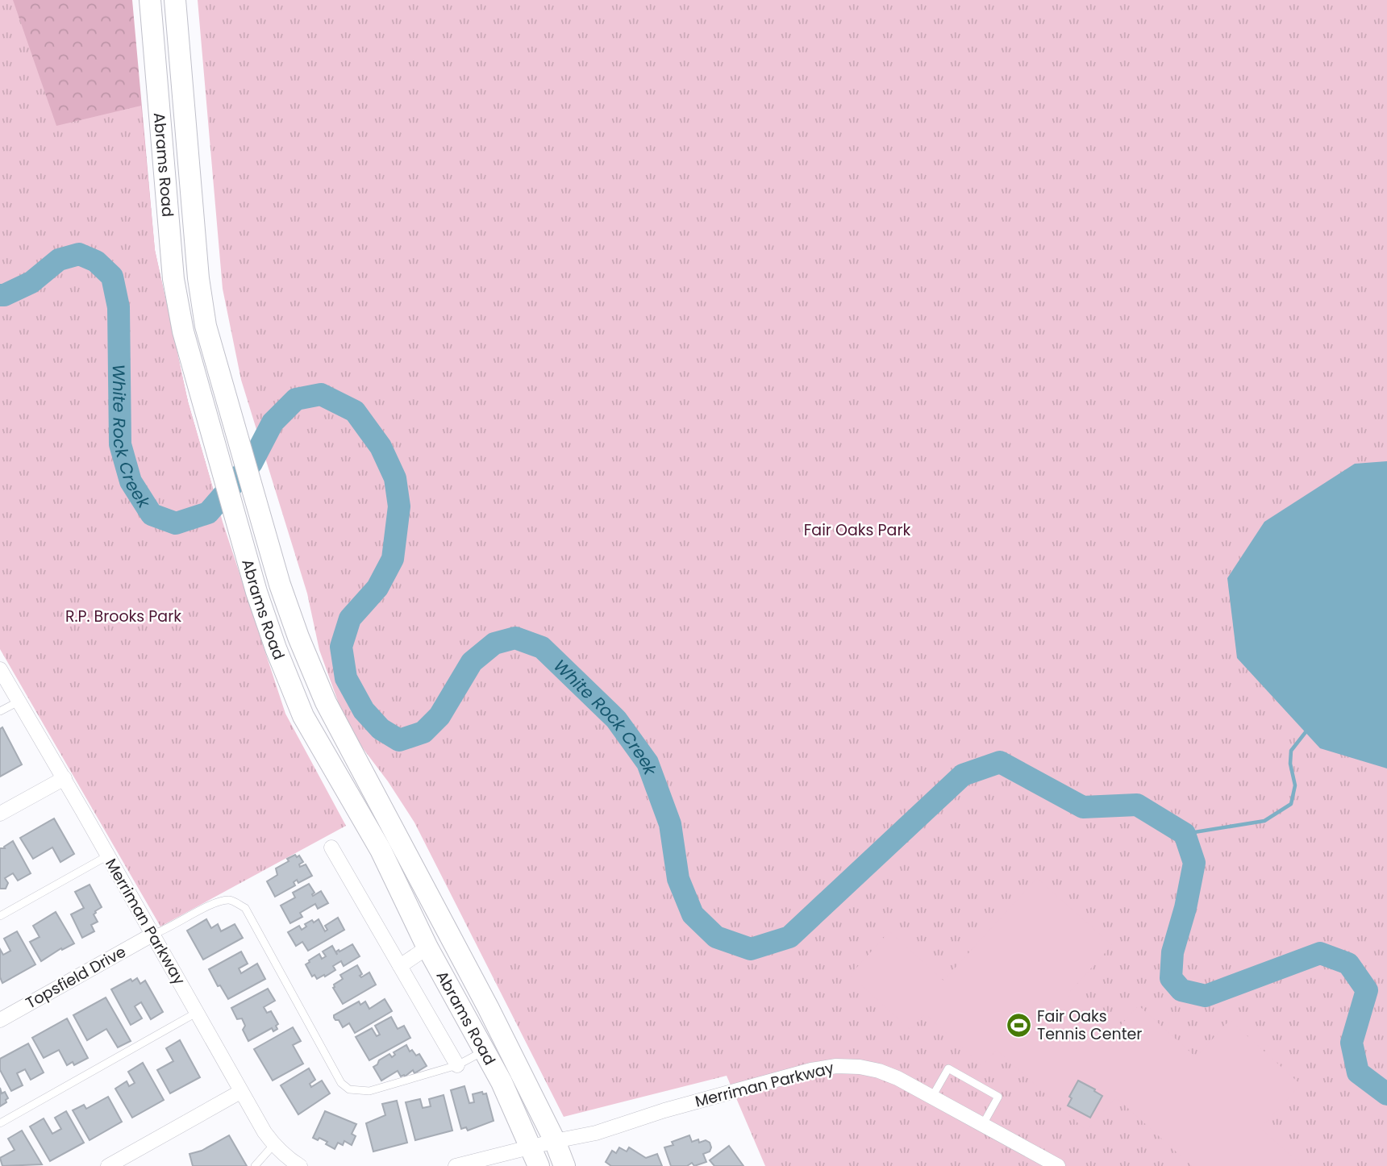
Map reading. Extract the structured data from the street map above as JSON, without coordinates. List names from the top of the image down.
{
  "streets": {
    "main road": ["Abrams Road"],
    "street": ["Merriman Parkway", "Topsfield Drive"]
  },
  "crossings": [
    ["Abrams Road", "Merriman Parkway"],
    ["Merriman Parkway", "Topsfield Drive"]
  ],
  "water": ["White Rock Creek"],
  "parks": ["Fair Oaks Park", "R.P. Brooks Park"],
  "places": {
    "sports": ["Fair Oaks Tennis Center"]
  }
}
